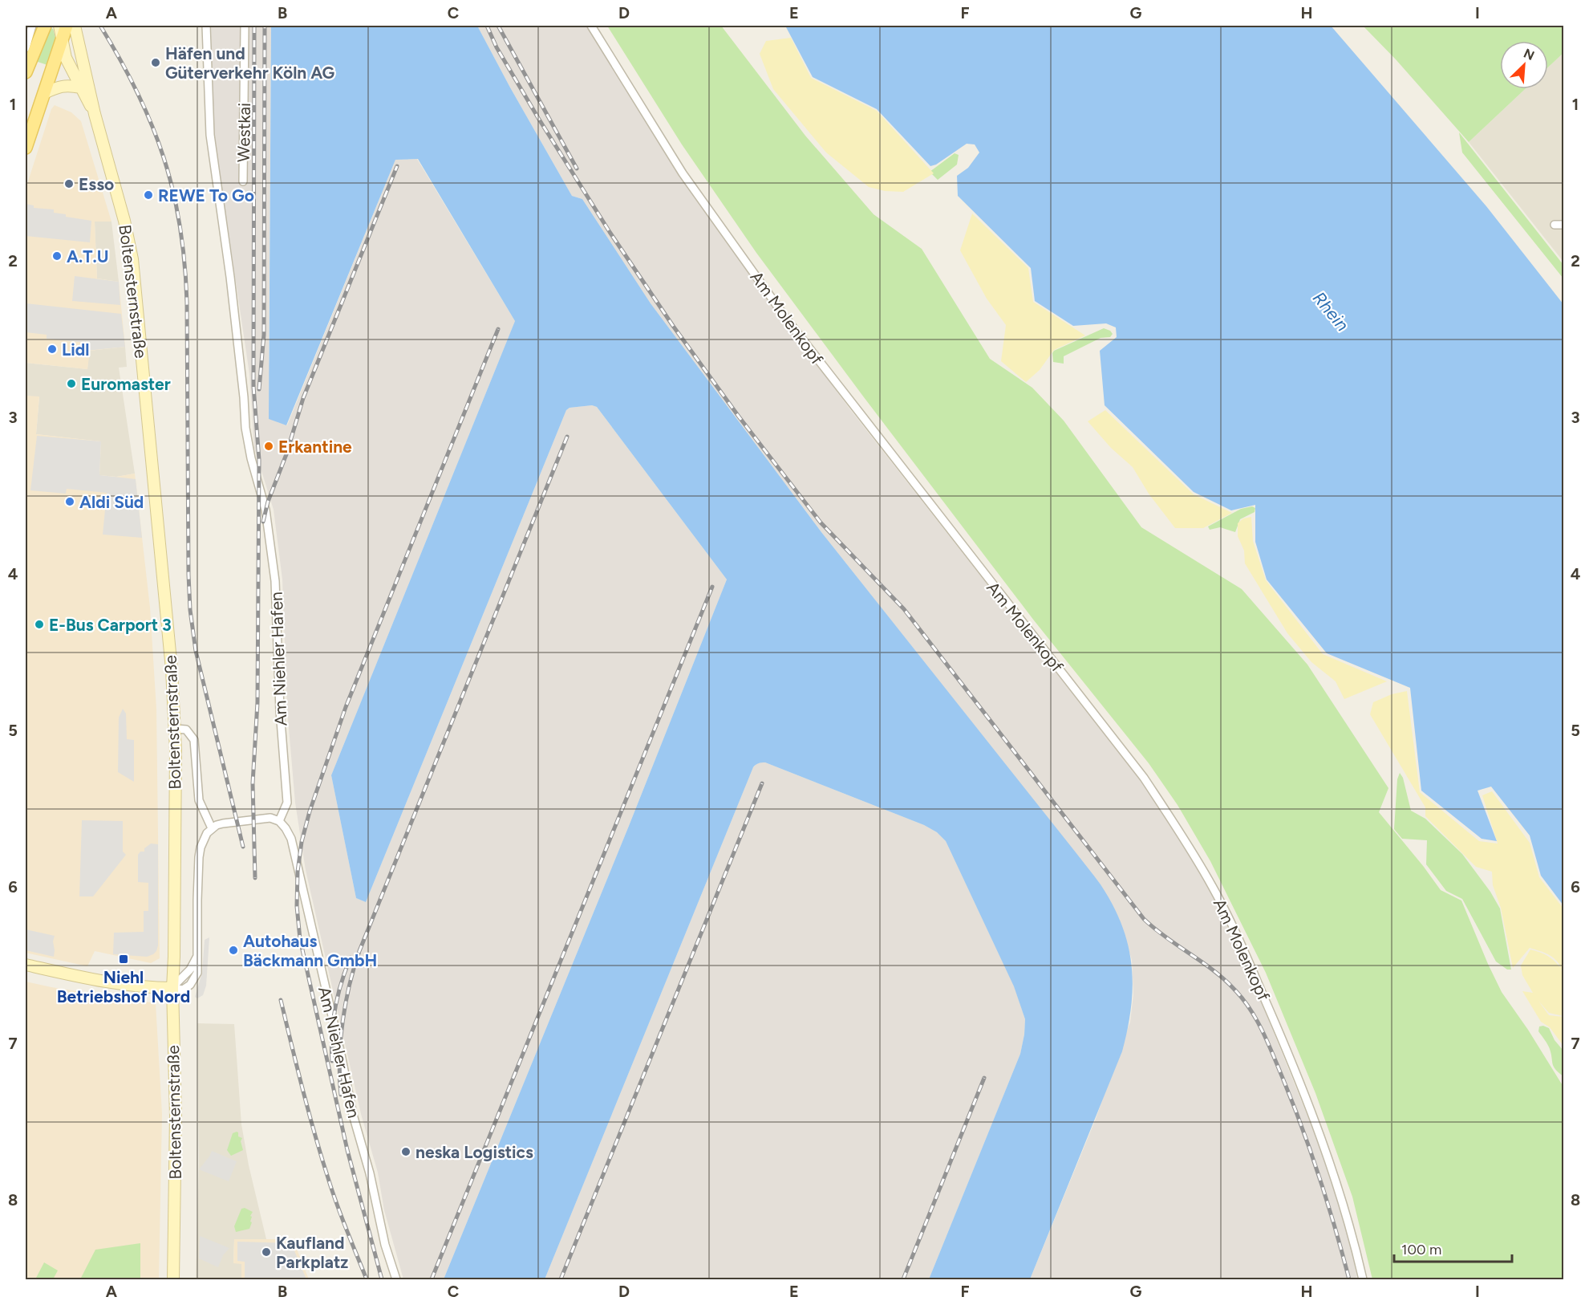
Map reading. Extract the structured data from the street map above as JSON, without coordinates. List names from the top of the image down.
{
  "streets": {
    "main road": ["Boltensternstraße"],
    "street": ["Westkai", "Am Molenkopf", "Am Niehler Hafen"]
  },
  "water": ["Rhein"],
  "places": {
    "other": [
      "Häfen und Güterverkehr Köln AG",
      "Esso",
      "REWE To Go",
      "A.T.U",
      "Lidl",
      "Euromaster",
      "Erkantine",
      "Aldi Süd",
      "E-Bus Carport 3",
      "Autohaus Bäckmann GmbH",
      "neska Logistics",
      "Kaufland Parkplatz"
    ],
    "transit": ["Niehl Betriebshof Nord"]
  },
  "scale_bar": "100 m",
  "north": "top right",
  "grid": {
    "columns": [
      "A",
      "B",
      "C",
      "D",
      "E",
      "F",
      "G",
      "H",
      "I"
    ],
    "rows": [
      "1",
      "2",
      "3",
      "4",
      "5",
      "6",
      "7",
      "8"
    ]
  }
}
